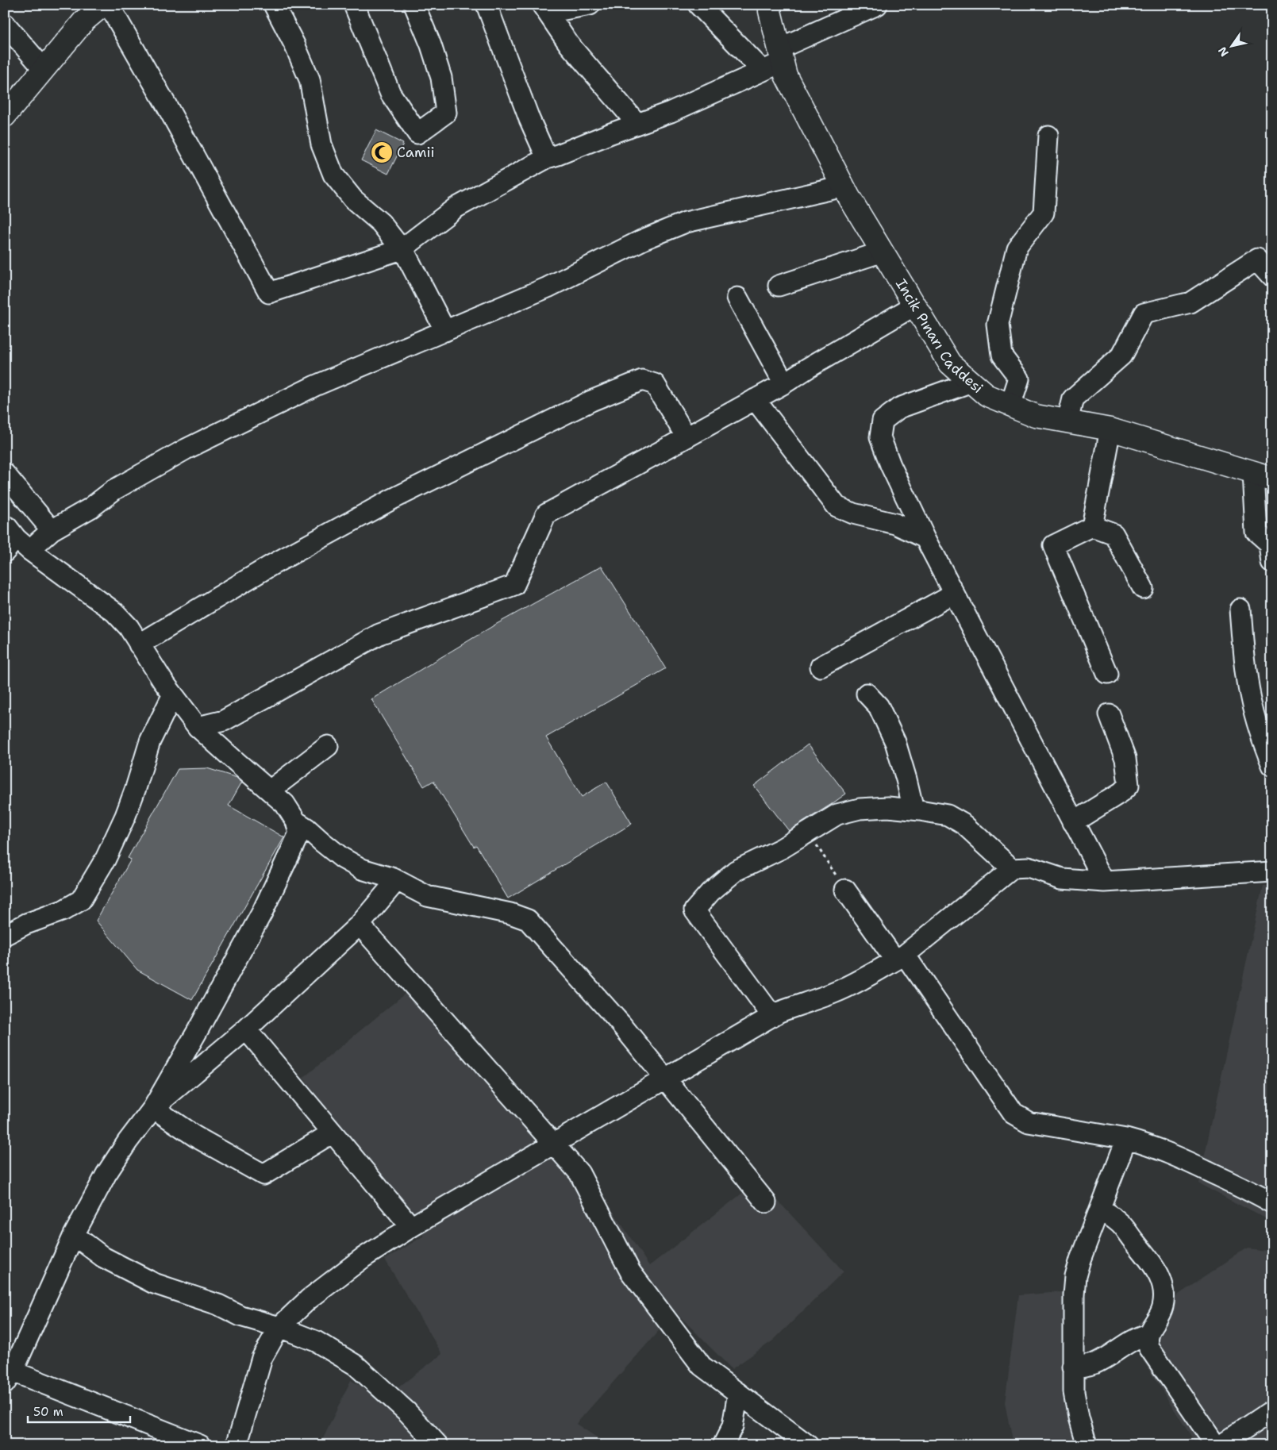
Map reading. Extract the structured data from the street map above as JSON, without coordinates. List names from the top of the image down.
{
  "streets": {
    "main road": ["Incik Pınarı Caddesi"]
  },
  "places": {
    "mosque": ["Camii"]
  },
  "scale_bar": "50 m",
  "north": "bottom left"
}
